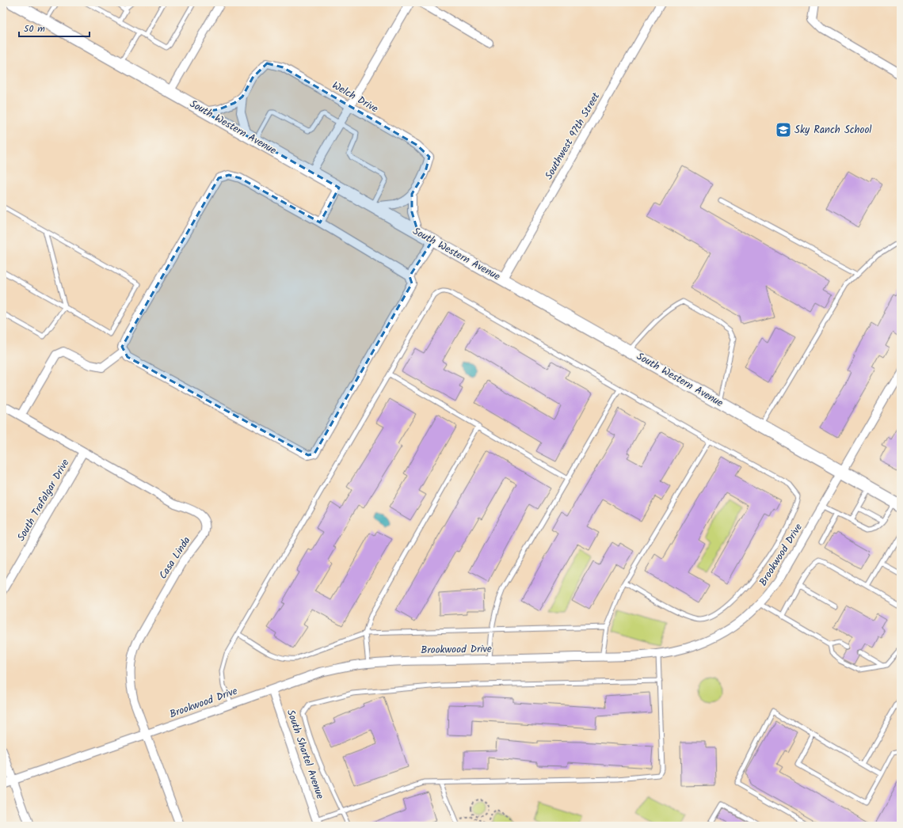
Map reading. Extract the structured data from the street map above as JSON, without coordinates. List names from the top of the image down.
{
  "streets": {
    "main road": ["South Western Avenue"],
    "street": [
      "Welch Drive",
      "Southwest 97th Street",
      "South Trafalgar Drive",
      "Brookwood Drive",
      "Casa Linda",
      "South Shartel Avenue"
    ]
  },
  "crossings": [
    ["Welch Drive", "South Western Avenue"],
    ["South Western Avenue", "Southwest 97th Street"],
    ["South Western Avenue", "Brookwood Drive"],
    ["South Trafalgar Drive", "Casa Linda"],
    ["Brookwood Drive", "Casa Linda"],
    ["Brookwood Drive", "South Shartel Avenue"]
  ],
  "places": {
    "school or university": ["Sky Ranch School"]
  },
  "scale_bar": "50 m"
}
